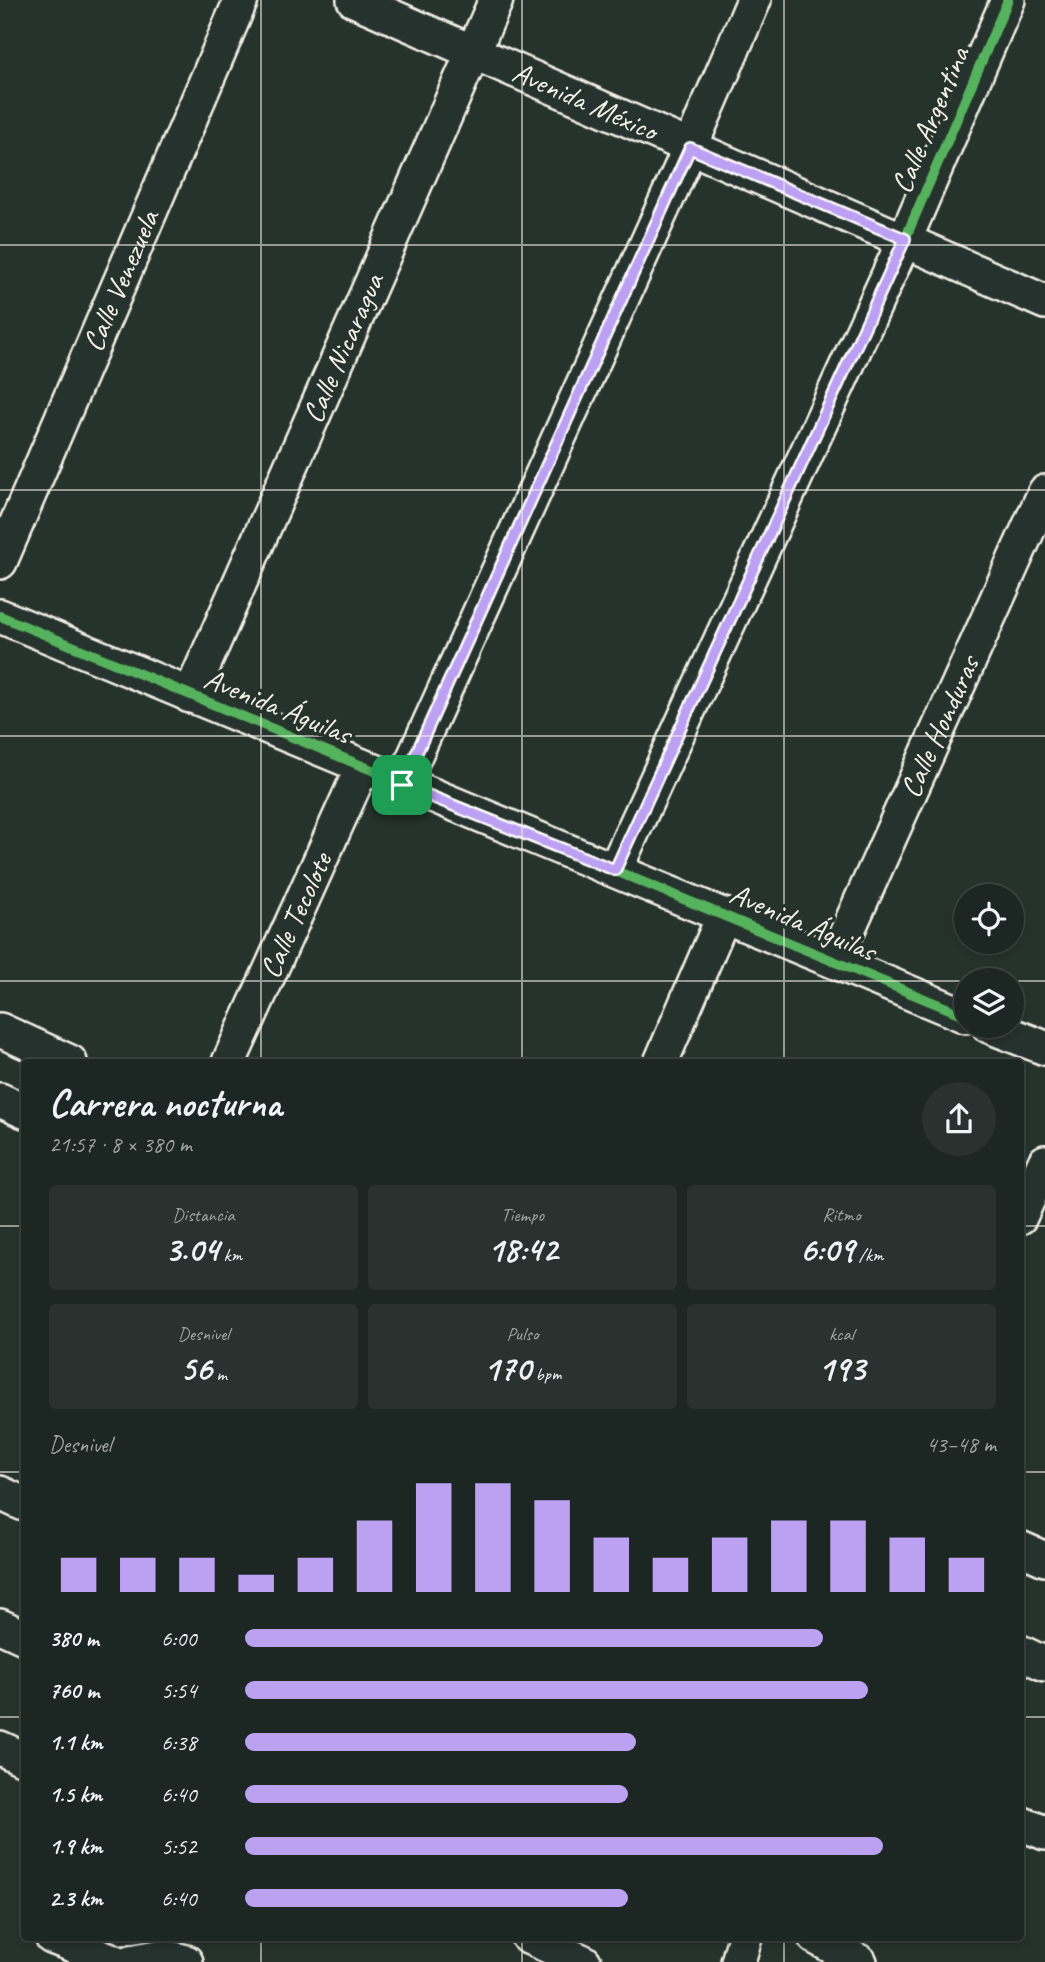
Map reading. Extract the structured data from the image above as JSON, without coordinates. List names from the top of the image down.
{
  "streets": {
    "street": [
      "Avenida México",
      "Calle Argentina",
      "Calle Venezuela",
      "Calle Nicaragua",
      "Avenida Águilas",
      "Calle Honduras",
      "Calle Tecolote"
    ]
  },
  "crossings": [
    ["Avenida México", "Calle Argentina"],
    ["Avenida México", "Calle Nicaragua"],
    ["Calle Argentina", "Avenida Águilas"],
    ["Calle Nicaragua", "Avenida Águilas"],
    ["Avenida Águilas", "Calle Honduras"],
    ["Avenida Águilas", "Calle Tecolote"]
  ],
  "page": {
    "heading": ["Carrera nocturna", "21:57 · 8 × 380 m"],
    "stats": [
      ["Distancia", "3.04 km"],
      ["Tiempo", "18:42"],
      ["Ritmo", "6:09 /km"],
      ["Desnivel", "56 m"],
      ["Pulso", "170 bpm"],
      ["kcal", "193"]
    ],
    "chart": ["Desnivel", "43–48 m"],
    "list": [
      {
        "name": "380 m",
        "note": "6:00"
      },
      {
        "name": "760 m",
        "note": "5:54"
      },
      {
        "name": "1.1 km",
        "note": "6:38"
      },
      {
        "name": "1.5 km",
        "note": "6:40"
      },
      {
        "name": "1.9 km",
        "note": "5:52"
      },
      {
        "name": "2.3 km",
        "note": "6:40"
      }
    ]
  }
}
